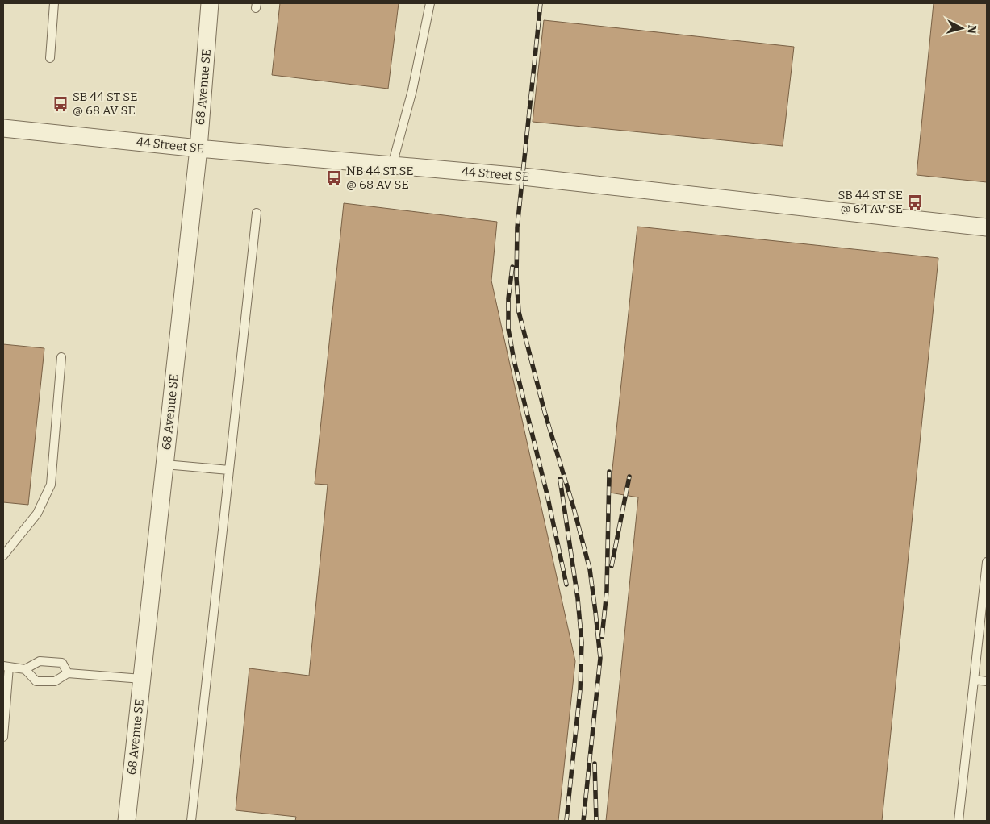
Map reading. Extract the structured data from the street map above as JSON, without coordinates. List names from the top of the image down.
{
  "streets": {
    "street": ["68 Avenue SE", "44 Street SE"]
  },
  "crossings": [
    ["68 Avenue SE", "44 Street SE"]
  ],
  "places": {
    "bus stop": ["SB 44 ST SE @ 68 AV SE", "NB 44 ST SE @ 68 AV SE", "SB 44 ST SE @ 64 AV SE"]
  },
  "north": "right"
}
